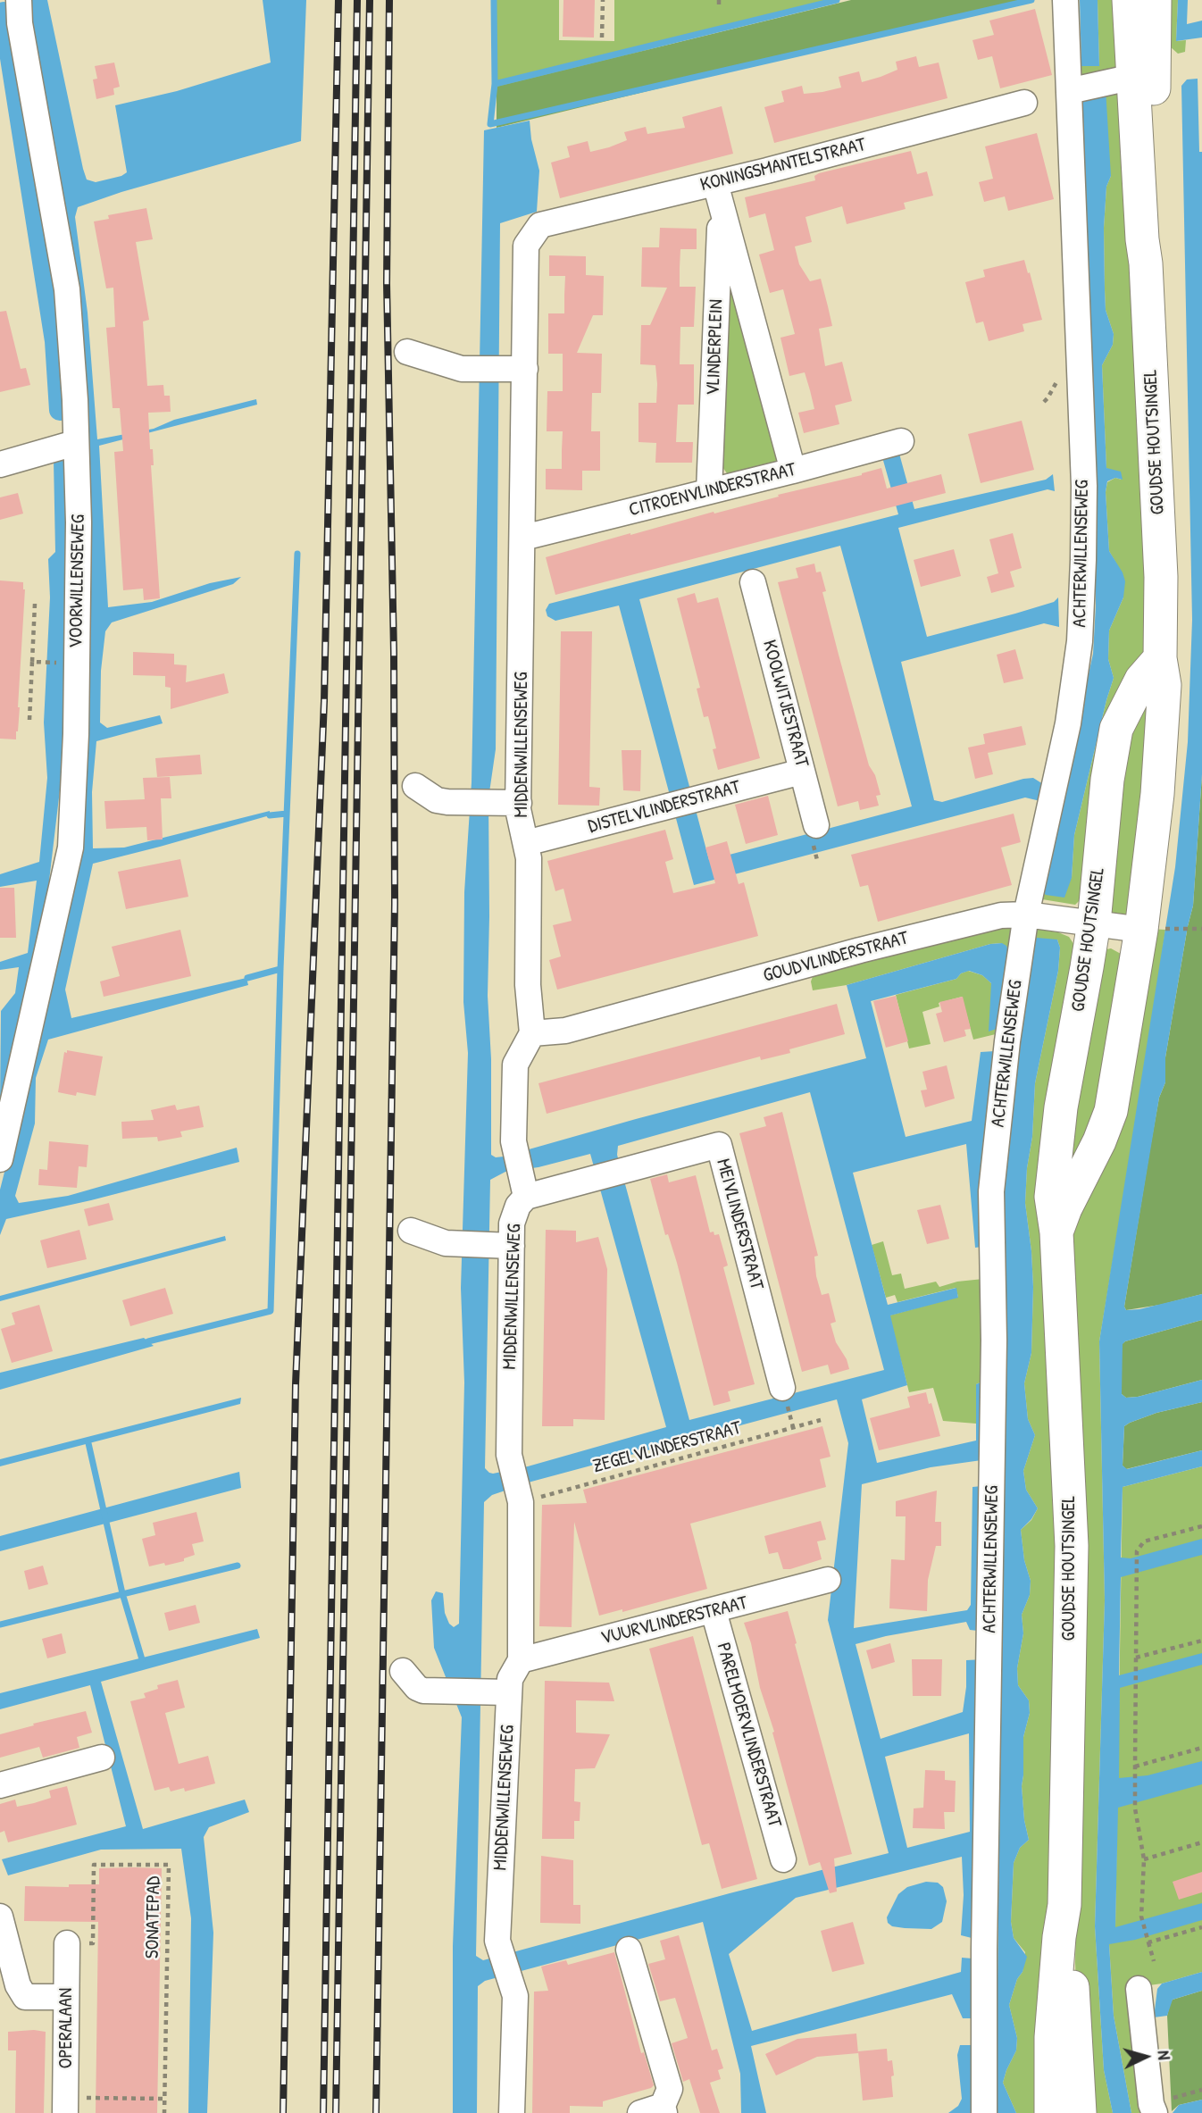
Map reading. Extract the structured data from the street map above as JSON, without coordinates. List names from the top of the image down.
{
  "streets": {
    "main road": ["GOUDSE HOUTSINGEL"],
    "street": [
      "KONINGSMANTELSTRAAT",
      "VLINDERPLEIN",
      "CITROENVLINDERSTRAAT",
      "ACHTERWILLENSEWEG",
      "VOORWILLENSEWEG",
      "KOOLWITJESTRAAT",
      "MIDDENWILLENSEWEG",
      "DISTELVLINDERSTRAAT",
      "GOUDVLINDERSTRAAT",
      "MEIVLINDERSTRAAT",
      "VUURVLINDERSTRAAT",
      "PARELMOERVLINDERSTRAAT",
      "OPERALAAN"
    ],
    "path": ["ZEGELVLINDERSTRAAT", "SONATEPAD"]
  },
  "crossings": [
    ["KONINGSMANTELSTRAAT", "VLINDERPLEIN"],
    ["KONINGSMANTELSTRAAT", "MIDDENWILLENSEWEG"],
    ["VLINDERPLEIN", "CITROENVLINDERSTRAAT"],
    ["GOUDSE HOUTSINGEL", "GOUDVLINDERSTRAAT"],
    ["CITROENVLINDERSTRAAT", "MIDDENWILLENSEWEG"],
    ["ACHTERWILLENSEWEG", "GOUDVLINDERSTRAAT"],
    ["KOOLWITJESTRAAT", "DISTELVLINDERSTRAAT"],
    ["MIDDENWILLENSEWEG", "DISTELVLINDERSTRAAT"],
    ["MIDDENWILLENSEWEG", "GOUDVLINDERSTRAAT"],
    ["MIDDENWILLENSEWEG", "MEIVLINDERSTRAAT"],
    ["MIDDENWILLENSEWEG", "ZEGELVLINDERSTRAAT"],
    ["MIDDENWILLENSEWEG", "VUURVLINDERSTRAAT"],
    ["VUURVLINDERSTRAAT", "PARELMOERVLINDERSTRAAT"],
    ["SONATEPAD", "OPERALAAN"]
  ],
  "north": "right"
}
